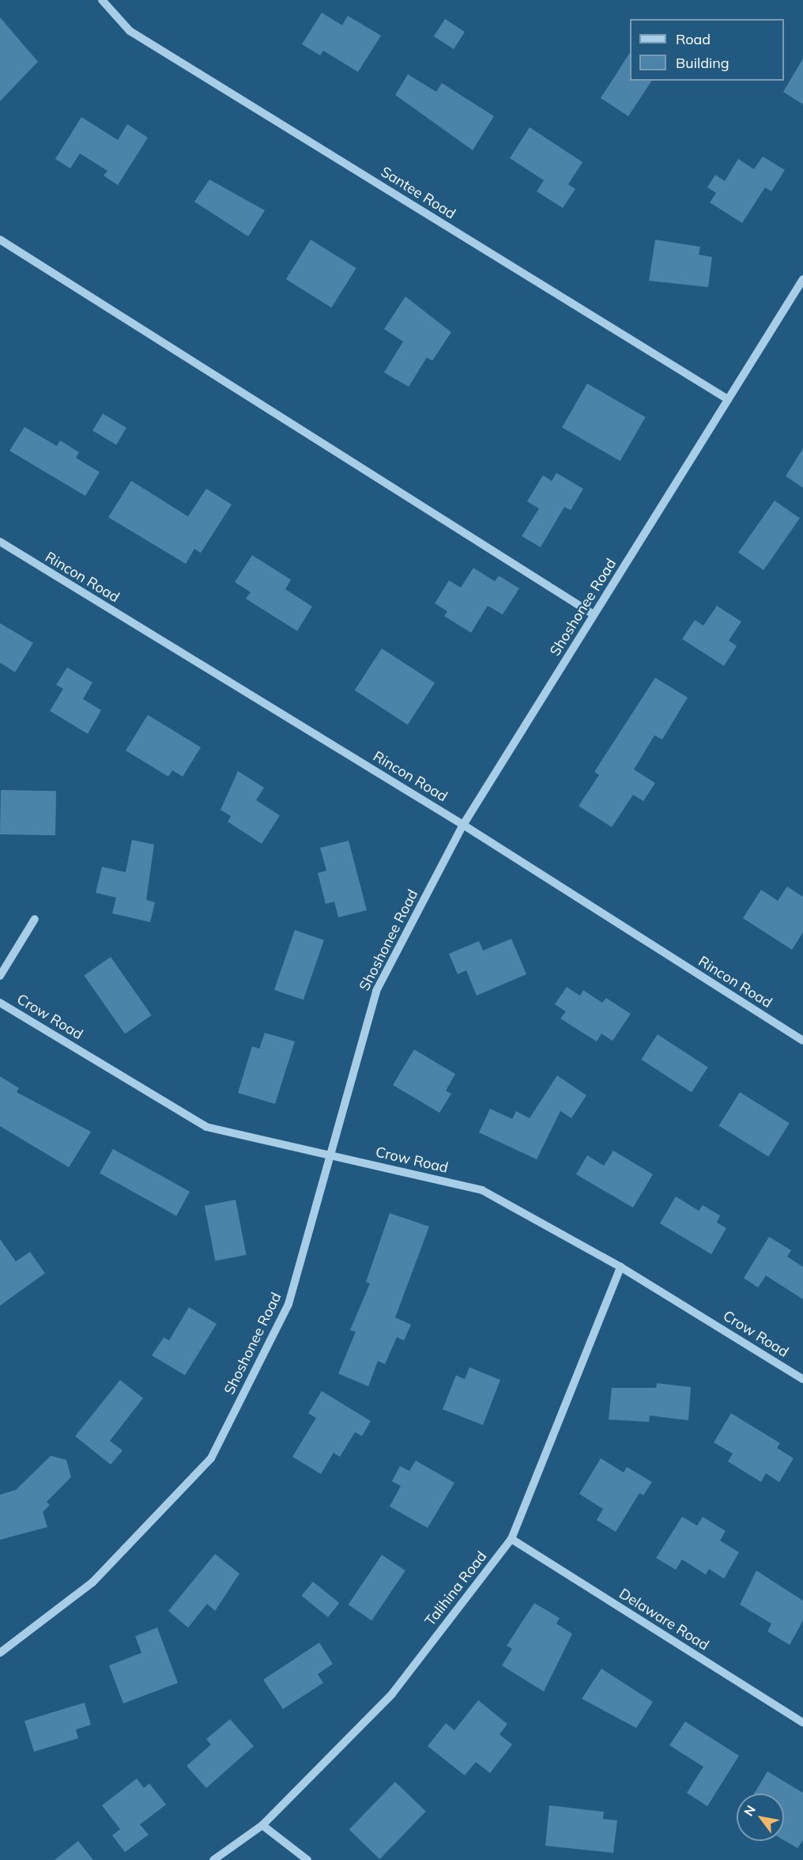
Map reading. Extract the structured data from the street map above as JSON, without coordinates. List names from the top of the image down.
{
  "streets": {
    "street": [
      "Santee Road",
      "Rincon Road",
      "Shoshonee Road",
      "Crow Road",
      "Talihina Road",
      "Delaware Road"
    ]
  },
  "crossings": [
    ["Santee Road", "Shoshonee Road"],
    ["Rincon Road", "Shoshonee Road"],
    ["Shoshonee Road", "Crow Road"],
    ["Crow Road", "Talihina Road"],
    ["Talihina Road", "Delaware Road"]
  ],
  "legend": ["Road", "Building"],
  "north": "top left"
}
